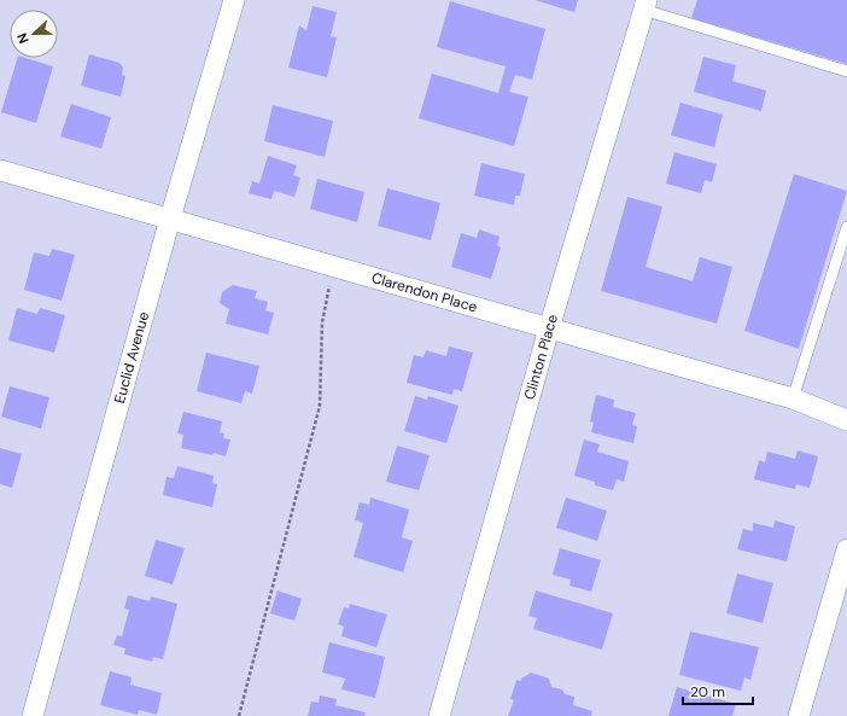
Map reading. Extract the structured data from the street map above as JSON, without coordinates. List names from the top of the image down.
{
  "streets": {
    "street": ["Clarendon Place", "Euclid Avenue", "Clinton Place"]
  },
  "crossings": [
    ["Clarendon Place", "Euclid Avenue"],
    ["Clarendon Place", "Clinton Place"]
  ],
  "scale_bar": "20 m",
  "north": "left"
}
